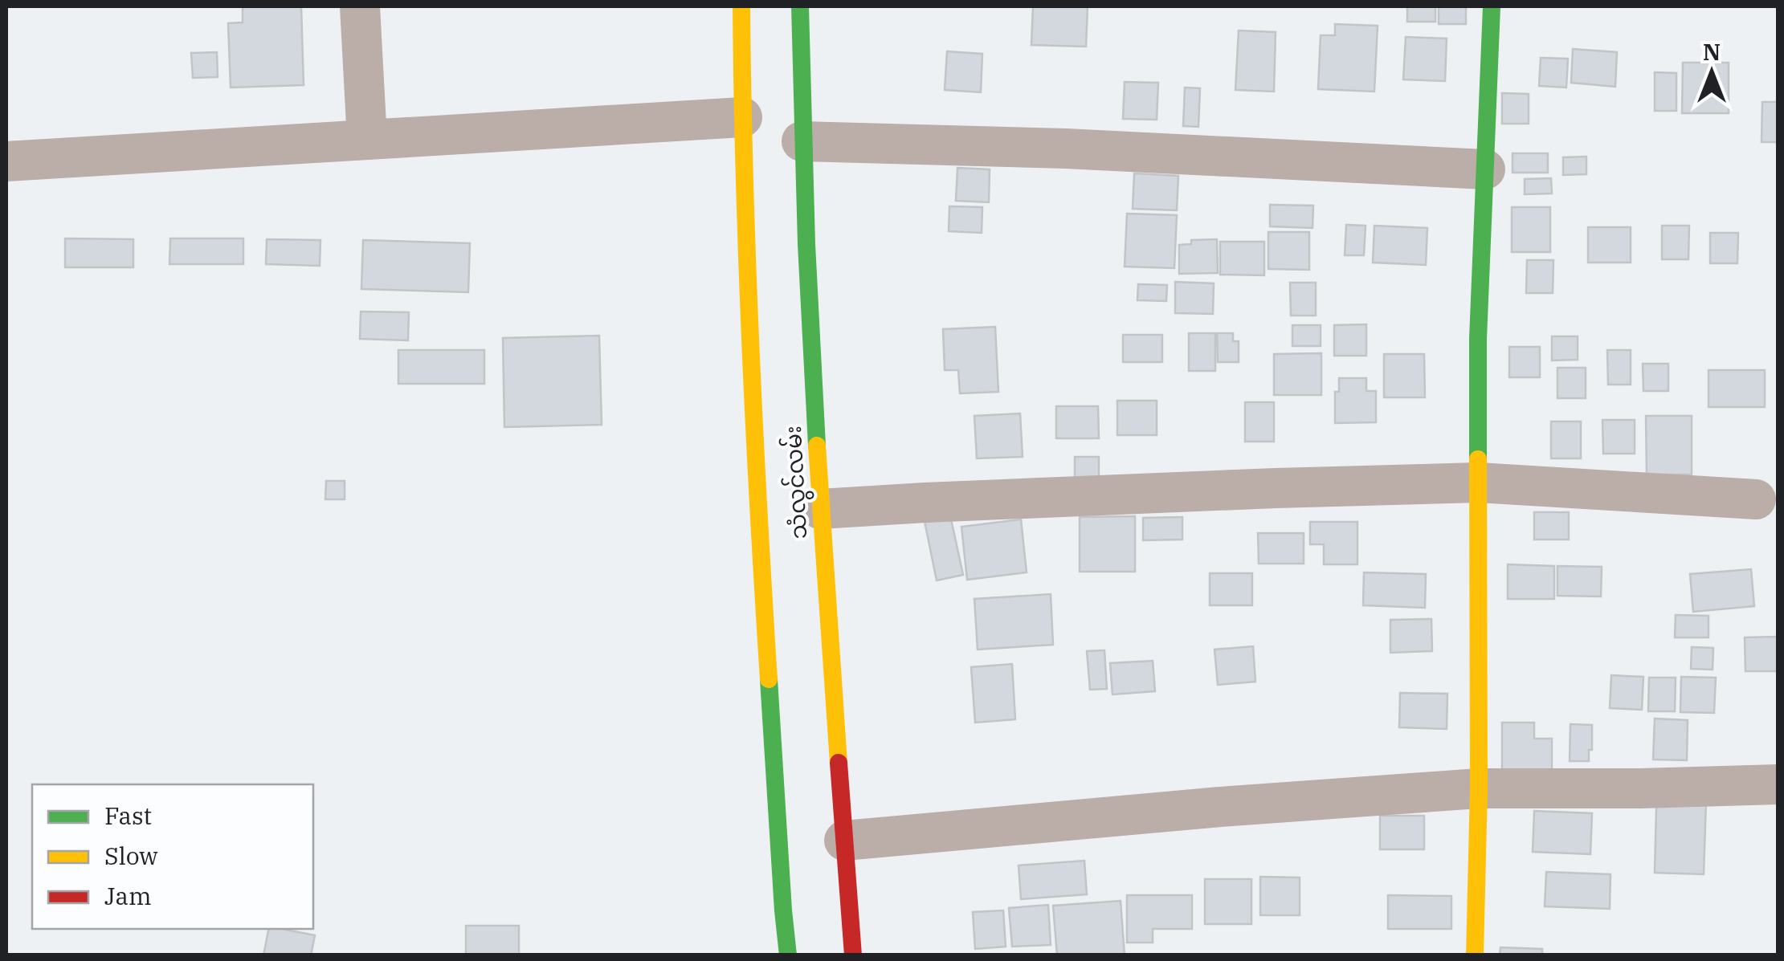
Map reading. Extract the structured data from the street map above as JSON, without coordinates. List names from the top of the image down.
{
  "streets": {
    "main road": ["သံလွင်လမ်း"]
  },
  "legend": ["Fast", "Slow", "Jam"],
  "north": "top"
}
